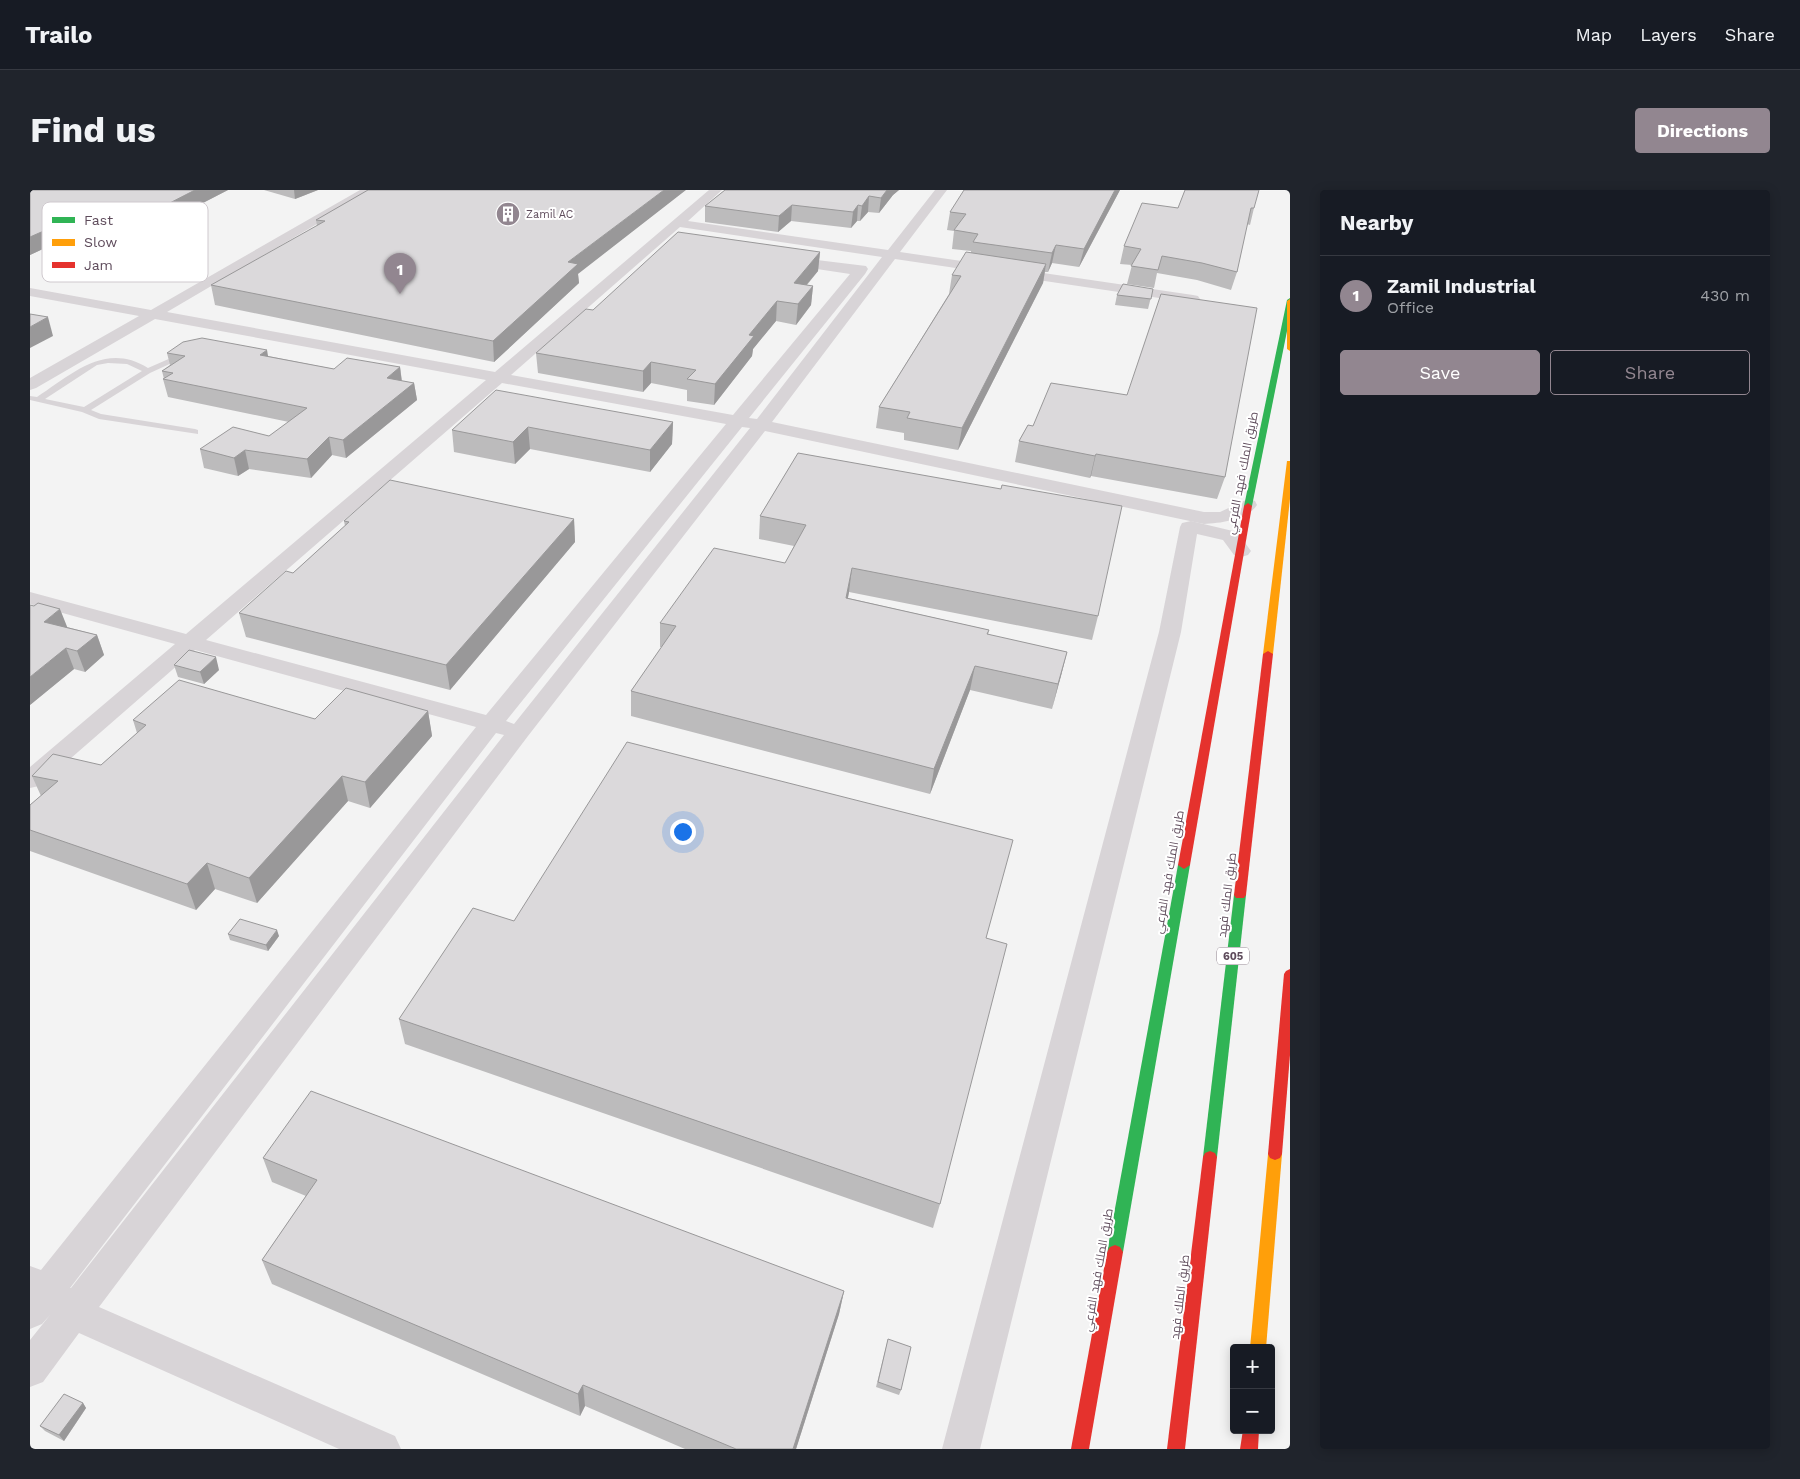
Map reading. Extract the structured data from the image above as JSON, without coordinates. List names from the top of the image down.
{
  "streets": {
    "main road": ["طريق الملك فهد الفرعي", "طريق الملك فهد", "605"]
  },
  "places": {
    "building": ["Zamil AC"]
  },
  "legend": ["Fast", "Slow", "Jam"],
  "page": {
    "header": "Trailo",
    "nav": ["Map", "Layers", "Share"],
    "buttons": [
      "Directions",
      ["Save", "Share"]
    ],
    "title": "Find us",
    "heading": "Nearby",
    "pins": "1",
    "list": [
      {
        "mark": "1",
        "name": "Zamil Industrial",
        "note": "Office",
        "value": "430 m"
      }
    ],
    "map_buttons": ["+", "−"]
  }
}
